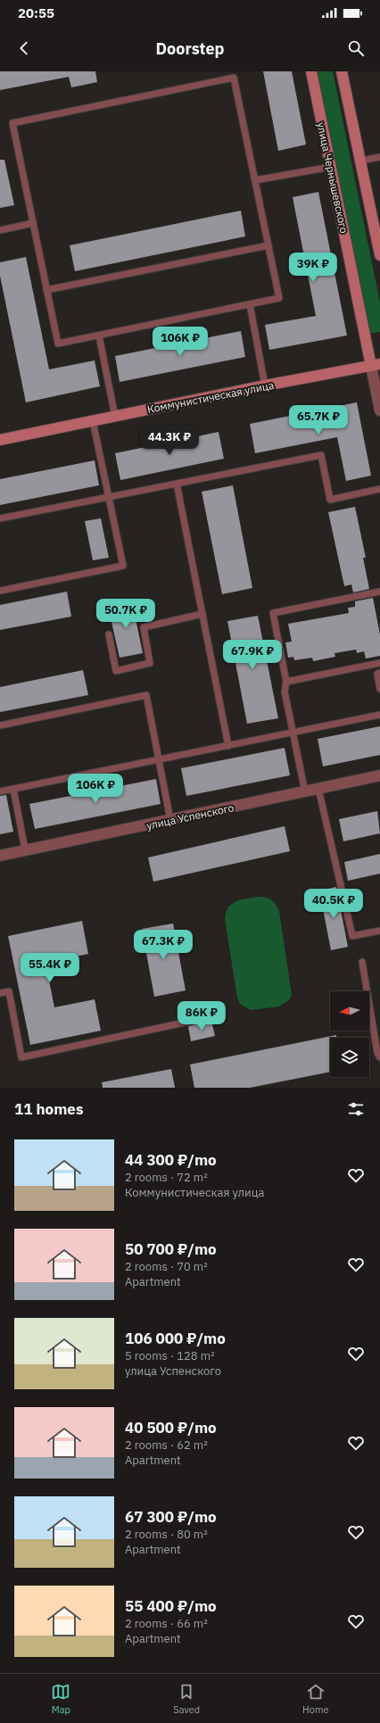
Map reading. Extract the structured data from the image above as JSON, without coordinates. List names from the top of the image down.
{
  "streets": {
    "main road": ["улица Чернышевского", "Коммунистическая улица"],
    "street": ["улица Успенского"]
  },
  "crossings": [
    ["улица Чернышевского", "Коммунистическая улица"]
  ],
  "north": "left",
  "page": {
    "status": "20:55",
    "header": "Doorstep",
    "price": [
      "39K ₽",
      "106K ₽",
      "65.7K ₽",
      "44.3K ₽",
      "50.7K ₽",
      "67.9K ₽",
      "106K ₽",
      "40.5K ₽",
      "67.3K ₽",
      "55.4K ₽",
      "86K ₽"
    ],
    "heading": "11 homes",
    "list": [
      {
        "name": "44 300 ₽/mo",
        "note": "2 rooms · 72 m² · Коммунистическая улица"
      },
      {
        "name": "50 700 ₽/mo",
        "note": "2 rooms · 70 m² · Apartment"
      },
      {
        "name": "106 000 ₽/mo",
        "note": "5 rooms · 128 m² · улица Успенского"
      },
      {
        "name": "40 500 ₽/mo",
        "note": "2 rooms · 62 m² · Apartment"
      },
      {
        "name": "67 300 ₽/mo",
        "note": "2 rooms · 80 m² · Apartment"
      },
      {
        "name": "55 400 ₽/mo",
        "note": "2 rooms · 66 m² · Apartment"
      }
    ],
    "tabs": ["Map", "Saved", "Home"]
  }
}
